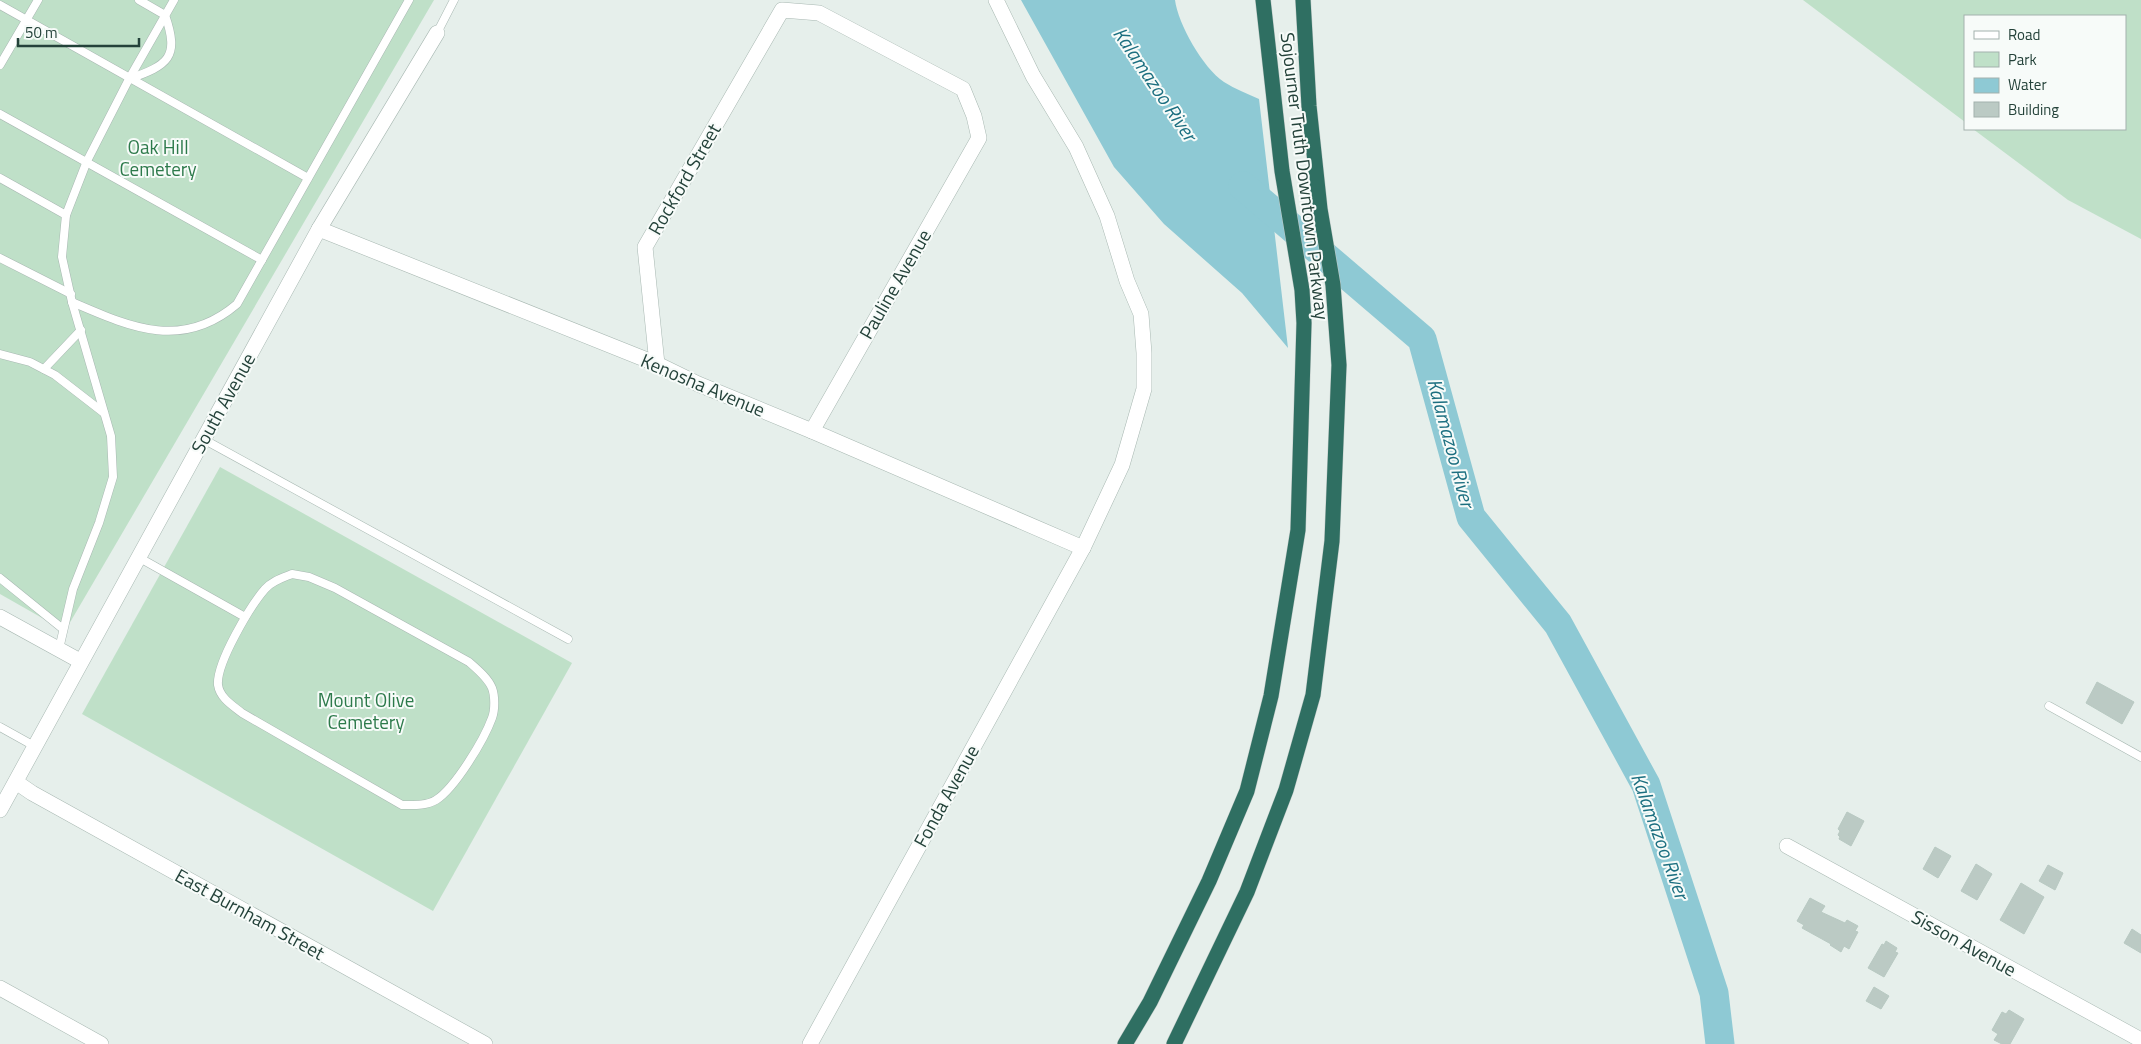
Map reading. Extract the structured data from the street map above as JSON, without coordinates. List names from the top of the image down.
{
  "streets": {
    "highway": ["Sojourner Truth Downtown Parkway"],
    "street": [
      "Rockford Street",
      "Pauline Avenue",
      "Kenosha Avenue",
      "South Avenue",
      "Fonda Avenue",
      "East Burnham Street",
      "Sisson Avenue"
    ]
  },
  "crossings": [
    ["Rockford Street", "Pauline Avenue"],
    ["Rockford Street", "Kenosha Avenue"],
    ["Pauline Avenue", "Kenosha Avenue"],
    ["Kenosha Avenue", "South Avenue"],
    ["Kenosha Avenue", "Fonda Avenue"],
    ["South Avenue", "East Burnham Street"]
  ],
  "water": ["Kalamazoo River"],
  "parks": ["Oak Hill Cemetery", "Mount Olive Cemetery"],
  "legend": [
    "Road",
    "Park",
    "Water",
    "Building"
  ],
  "scale_bar": "50 m"
}
